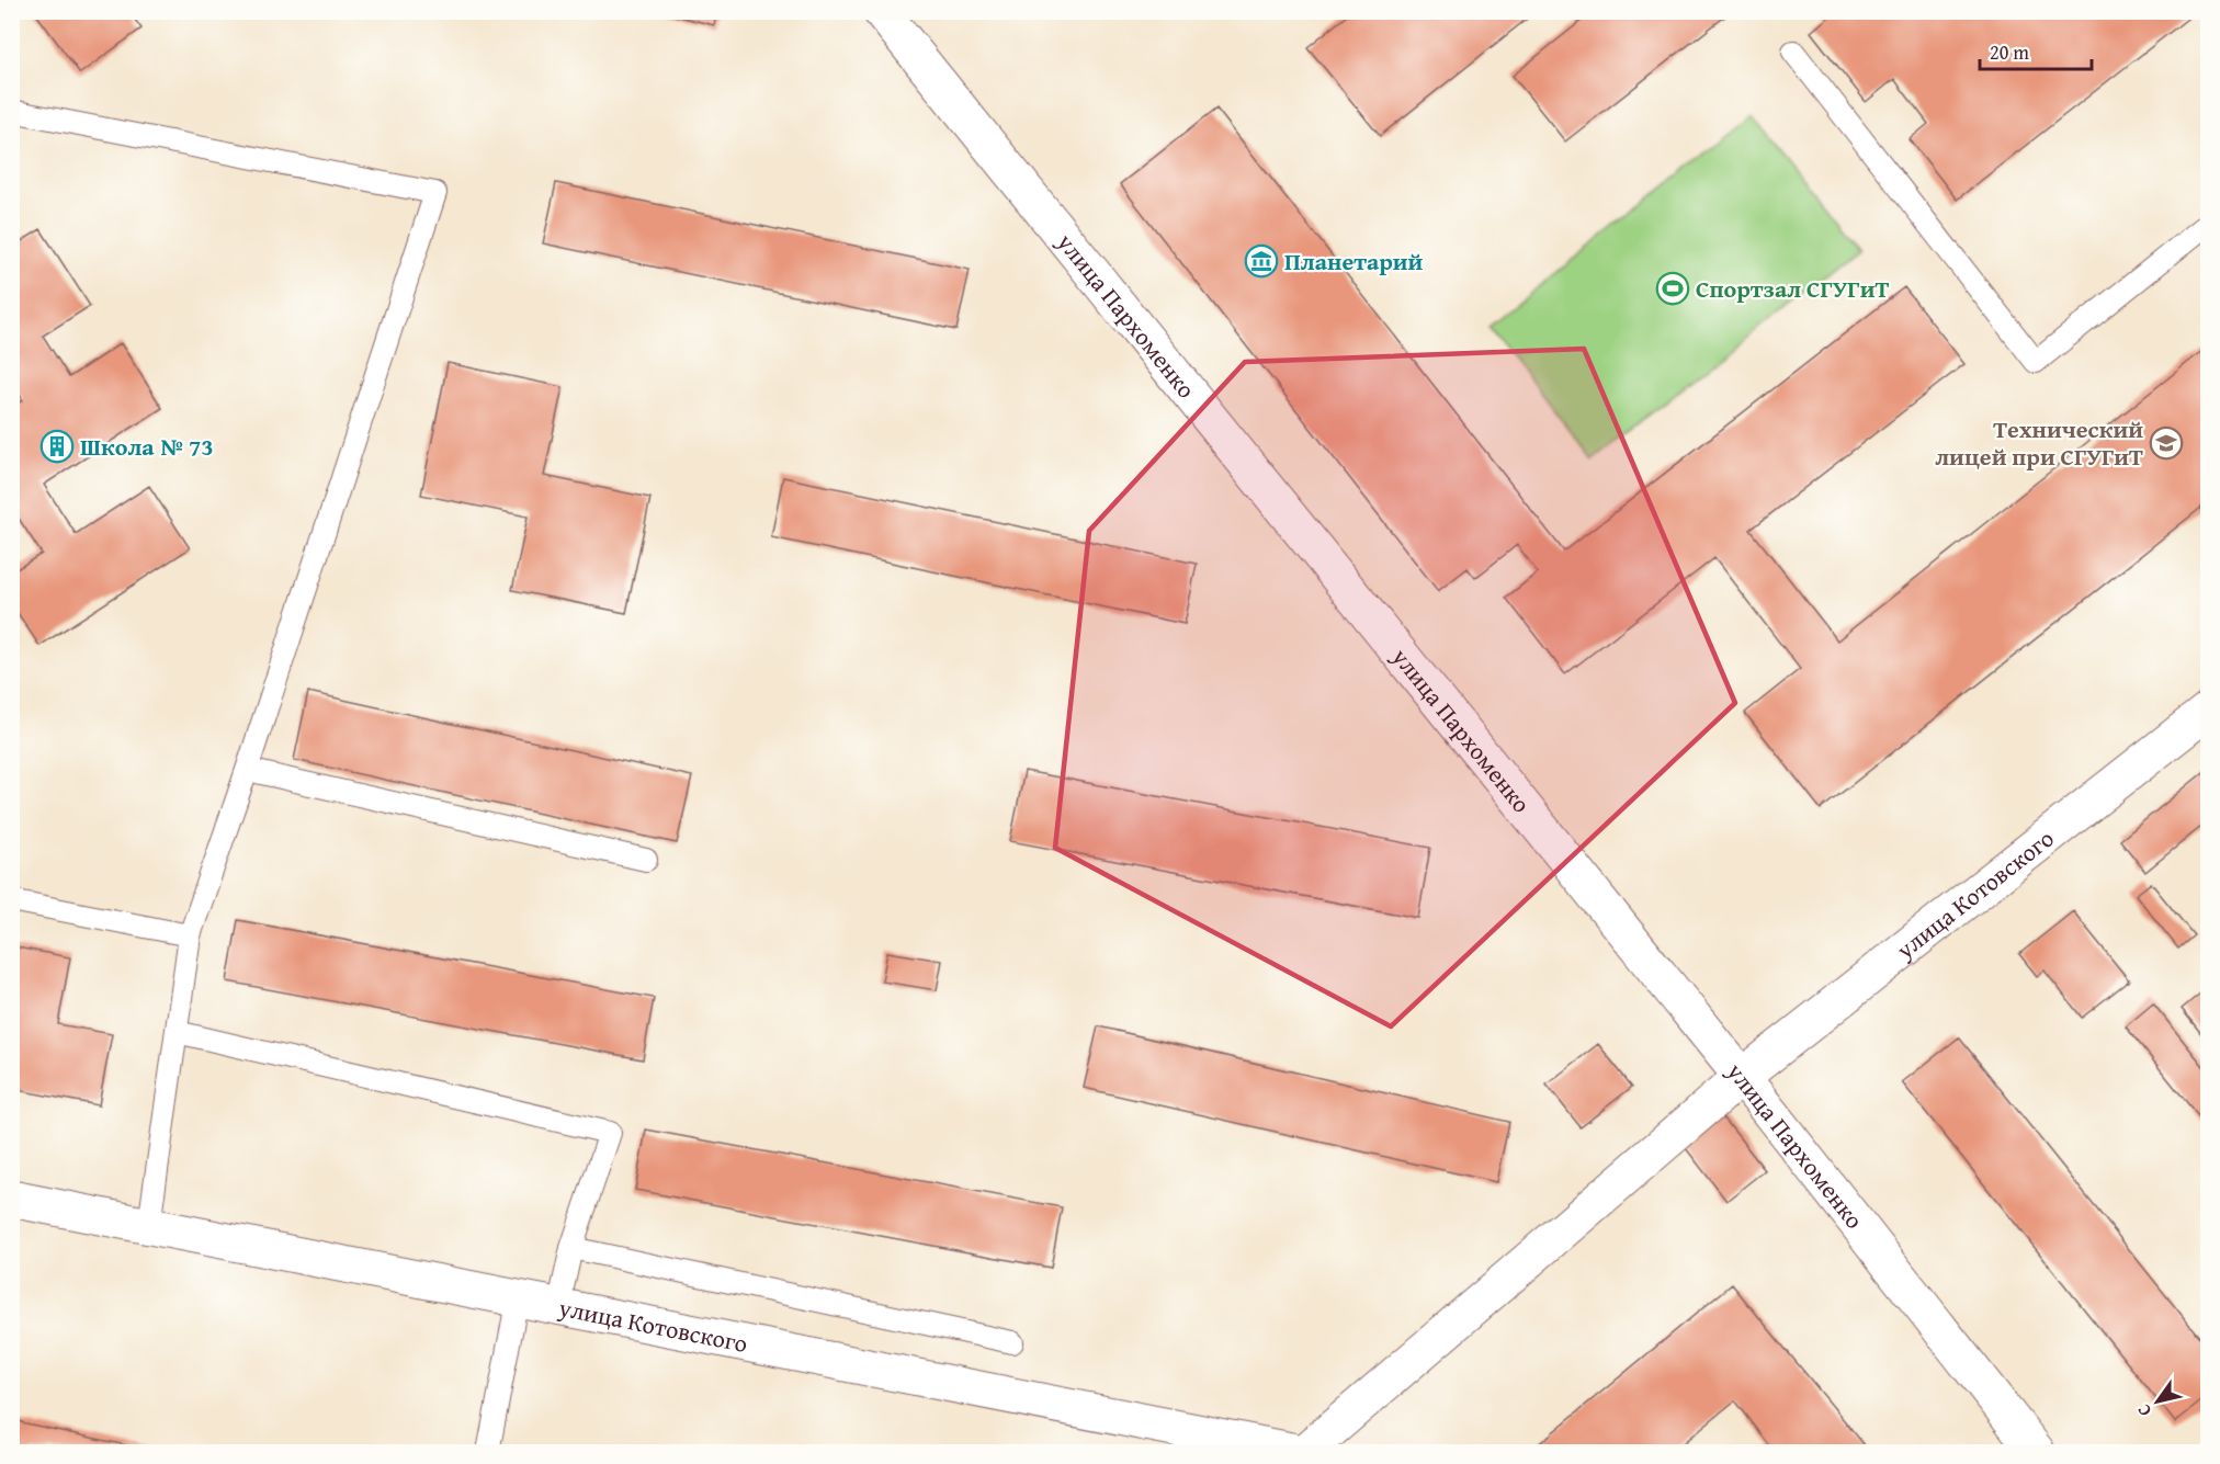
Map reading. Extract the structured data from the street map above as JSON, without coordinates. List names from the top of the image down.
{
  "streets": {
    "street": ["улица Пархоменко", "улица Котовского"]
  },
  "crossings": [
    ["улица Пархоменко", "улица Котовского"]
  ],
  "places": {
    "museum": ["Планетарий"],
    "sports": ["Спортзал СГУГиТ"],
    "school or university": ["Технический лицей при СГУГиТ"],
    "building": ["Школа № 73"]
  },
  "scale_bar": "20 m",
  "north": "bottom left"
}
